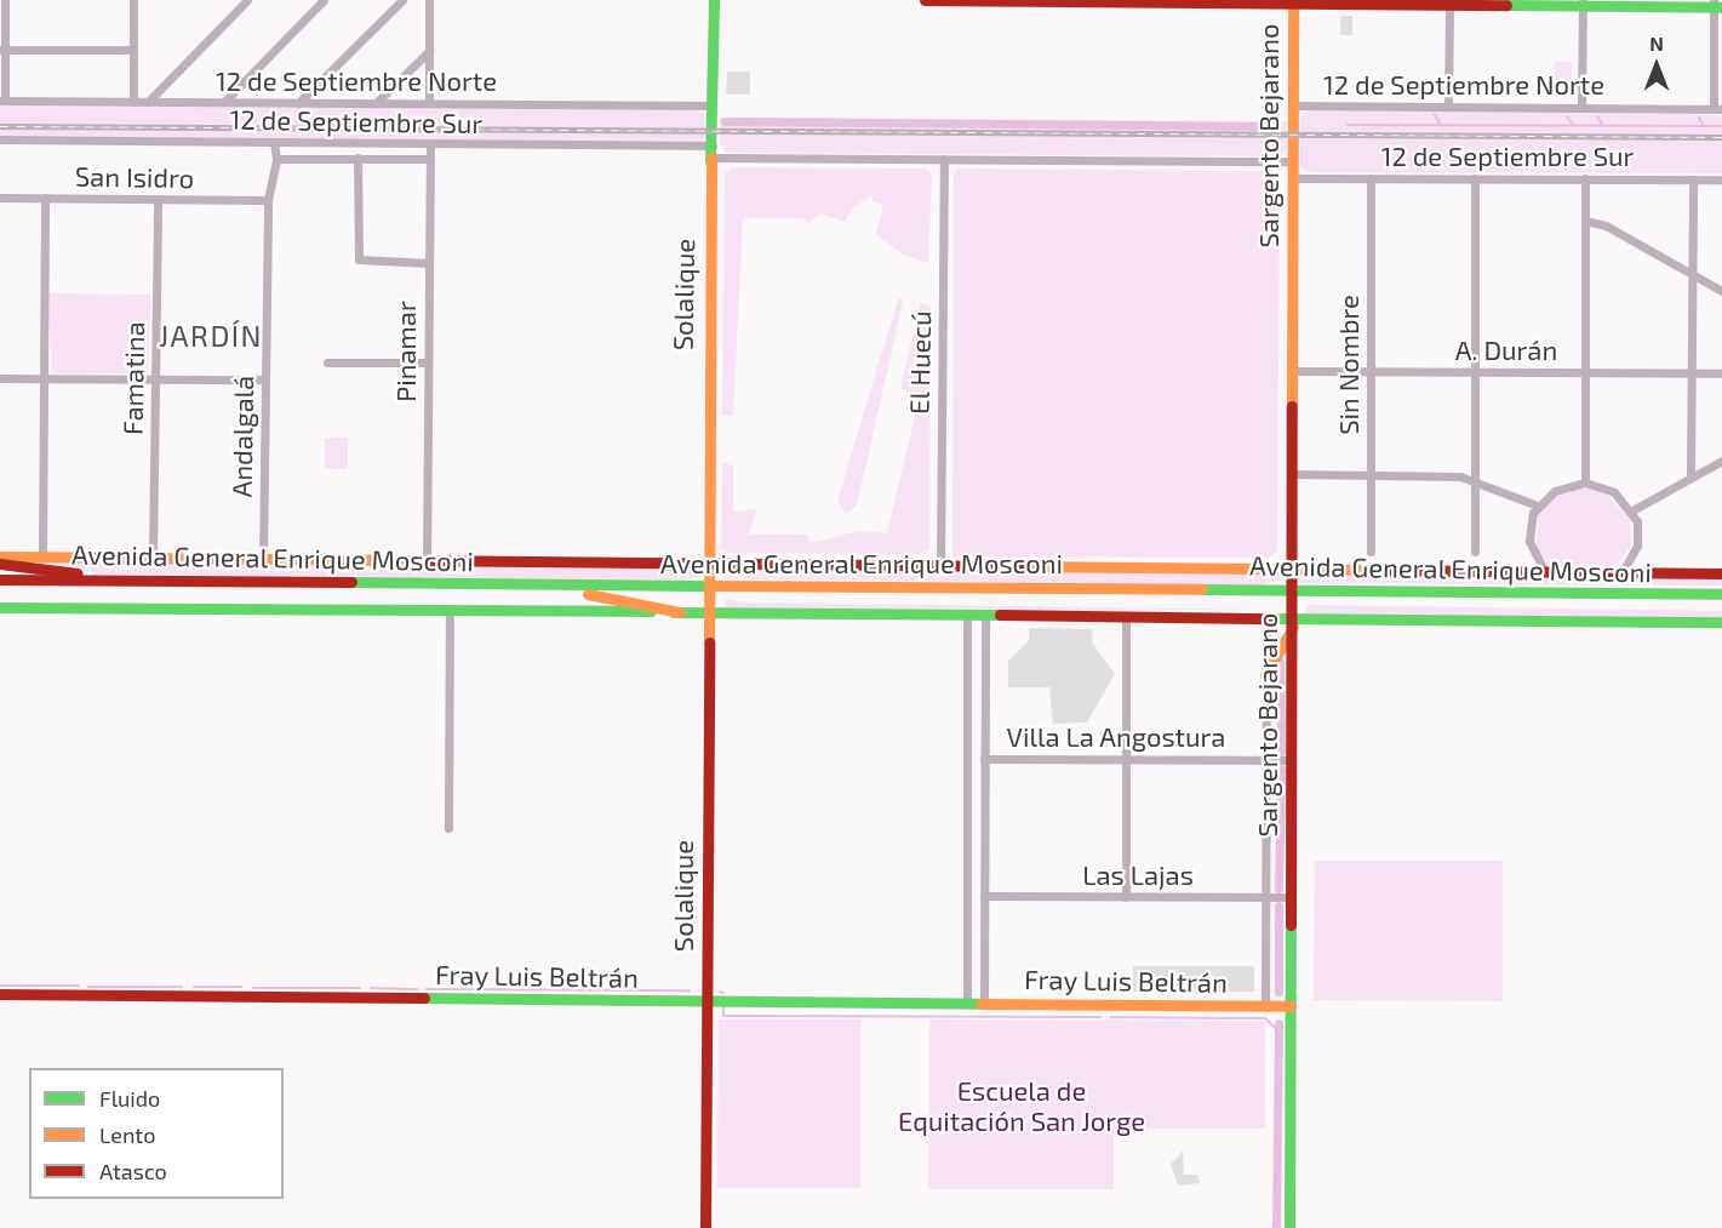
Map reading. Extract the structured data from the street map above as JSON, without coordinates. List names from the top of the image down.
{
  "streets": {
    "main road": [
      "Sargento Bejarano",
      "Solalique",
      "Avenida General Enrique Mosconi",
      "Fray Luis Beltrán"
    ],
    "street": [
      "12 de Septiembre Norte",
      "12 de Septiembre Sur",
      "San Isidro",
      "A. Durán",
      "Pinamar",
      "El Huecú",
      "Sin Nombre",
      "Famatina",
      "Andalgalá",
      "Villa La Angostura",
      "Las Lajas"
    ]
  },
  "crossings": [
    ["12 de Septiembre Norte", "Sargento Bejarano"],
    ["12 de Septiembre Norte", "Solalique"],
    ["12 de Septiembre Sur", "Sargento Bejarano"],
    ["12 de Septiembre Sur", "Solalique"],
    ["12 de Septiembre Sur", "Pinamar"],
    ["12 de Septiembre Sur", "El Huecú"],
    ["12 de Septiembre Sur", "Sin Nombre"],
    ["12 de Septiembre Sur", "Andalgalá"],
    ["Sargento Bejarano", "A. Durán"],
    ["Sargento Bejarano", "Avenida General Enrique Mosconi"],
    ["Sargento Bejarano", "Villa La Angostura"],
    ["Sargento Bejarano", "Las Lajas"],
    ["Sargento Bejarano", "Fray Luis Beltrán"],
    ["San Isidro", "Famatina"],
    ["San Isidro", "Andalgalá"],
    ["Solalique", "Avenida General Enrique Mosconi"],
    ["Solalique", "Fray Luis Beltrán"],
    ["A. Durán", "Sin Nombre"]
  ],
  "districts": ["JARDÍN"],
  "parks": ["Escuela de Equitación San Jorge"],
  "legend": ["Fluido", "Lento", "Atasco"],
  "north": "top"
}
